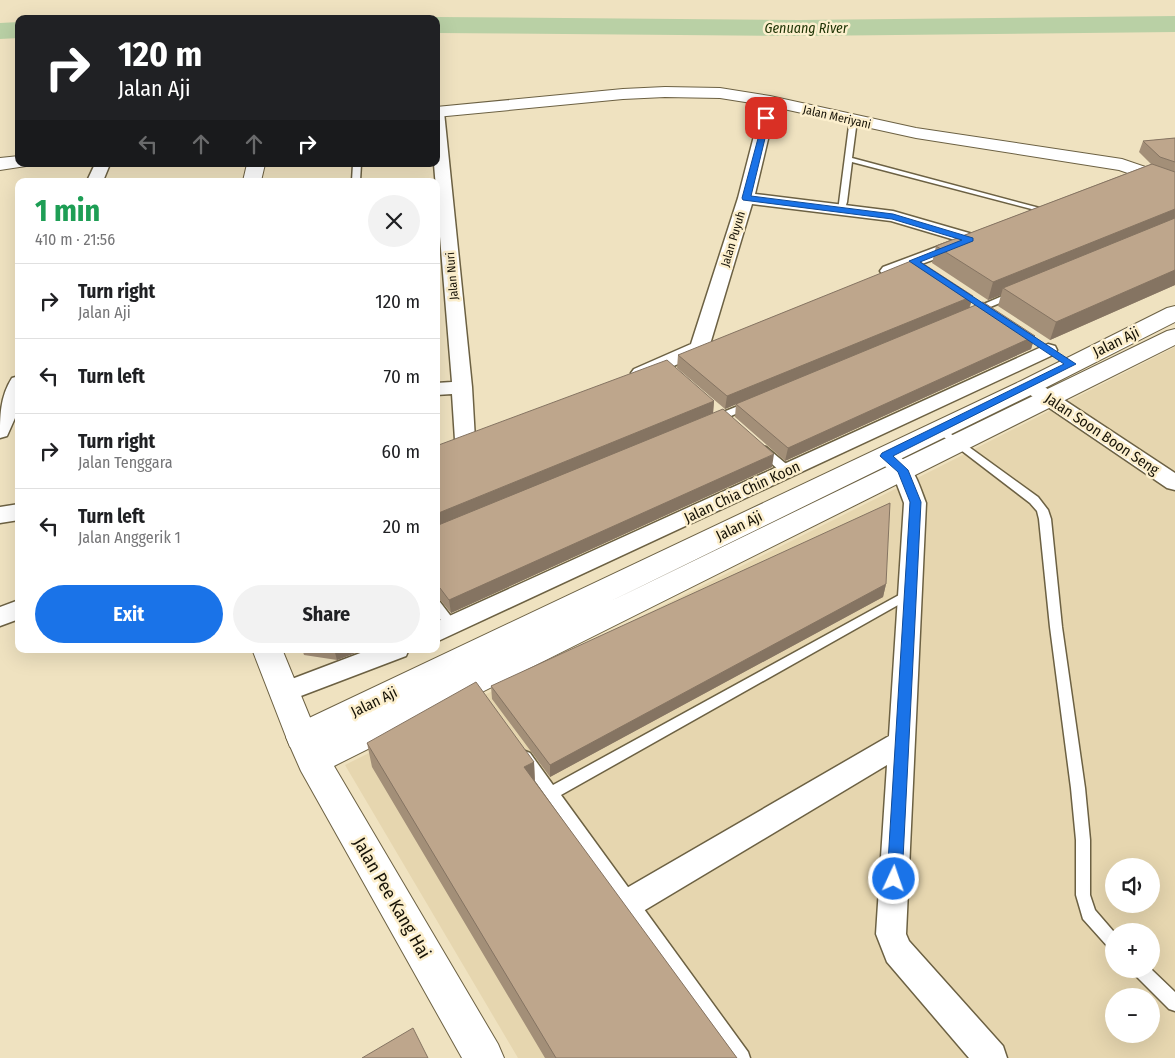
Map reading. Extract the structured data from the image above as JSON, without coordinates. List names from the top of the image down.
{
  "streets": {
    "main road": ["Jalan Meriyani", "Jalan Aji", "Jalan Pee Kang Hai"],
    "street": [
      "Jalan Puyuh",
      "Jalan Nuri",
      "Jalan Soon Boon Seng",
      "Jalan Chia Chin Koon"
    ]
  },
  "crossings": [
    ["Jalan Meriyani", "Jalan Puyuh"],
    ["Jalan Aji", "Jalan Soon Boon Seng"],
    ["Jalan Aji", "Jalan Chia Chin Koon"],
    ["Jalan Aji", "Jalan Pee Kang Hai"]
  ],
  "water": ["Genuang River"],
  "page": {
    "turn": ["120 m", "Jalan Aji"],
    "heading": ["1 min", "410 m · 21:56"],
    "list": [
      {
        "name": "Turn right",
        "note": "Jalan Aji",
        "value": "120 m"
      },
      {
        "name": "Turn left",
        "value": "70 m"
      },
      {
        "name": "Turn right",
        "note": "Jalan Tenggara",
        "value": "60 m"
      },
      {
        "name": "Turn left",
        "note": "Jalan Anggerik 1",
        "value": "20 m"
      }
    ],
    "buttons": ["Exit", "Share"],
    "map_buttons": ["+", "−"]
  }
}
